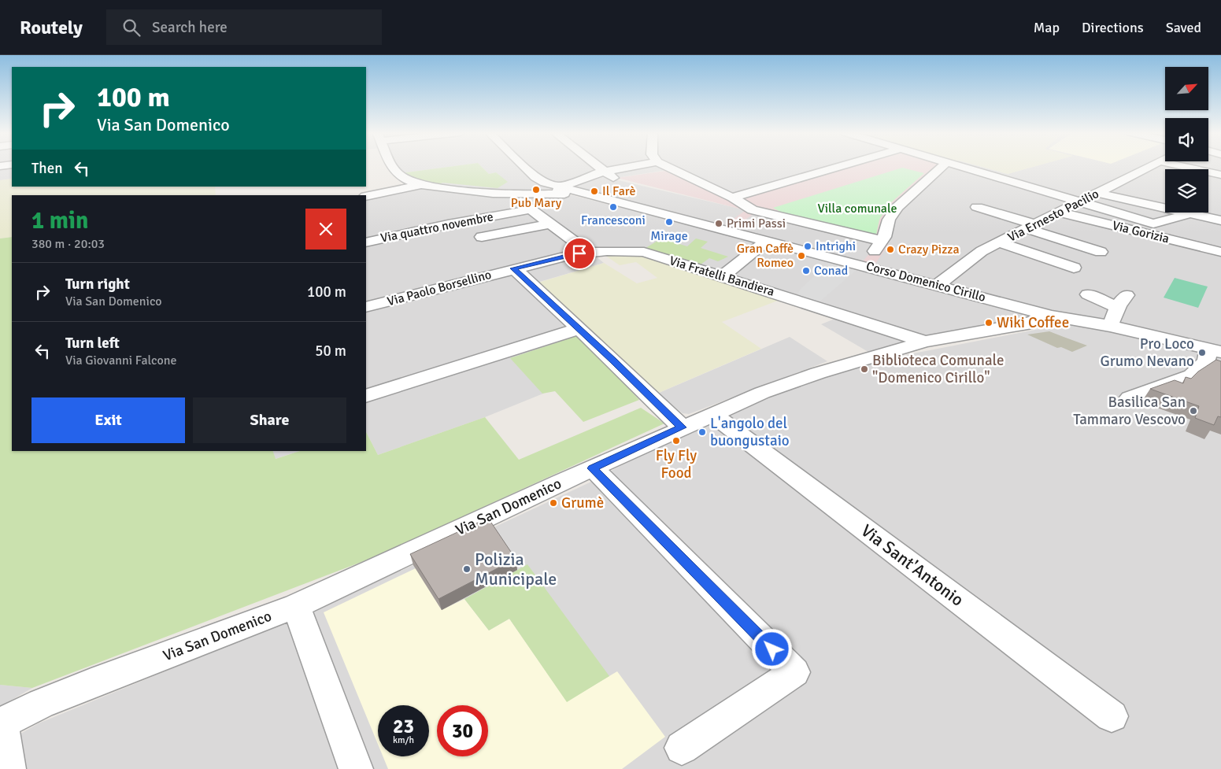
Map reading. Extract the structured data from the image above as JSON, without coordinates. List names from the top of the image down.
{
  "streets": {
    "street": [
      "Via Ernesto Pacilio",
      "Via quattro novembre",
      "Via Gorizia",
      "Via Fratelli Bandiera",
      "Corso Domenico Cirillo",
      "Via Paolo Borsellino",
      "Via San Domenico",
      "Via Sant'Antonio"
    ]
  },
  "crossings": [
    ["Via Ernesto Pacilio", "Via Gorizia"],
    ["Via Ernesto Pacilio", "Corso Domenico Cirillo"],
    ["Via Fratelli Bandiera", "Via Paolo Borsellino"],
    ["Via Fratelli Bandiera", "Via San Domenico"],
    ["Corso Domenico Cirillo", "Via San Domenico"],
    ["Via San Domenico", "Via Sant'Antonio"]
  ],
  "parks": ["Villa comunale"],
  "places": [
    "Pub Mary",
    "Il Farè",
    "Francesconi",
    "Mirage",
    "Primi Passi",
    "Intrighi",
    "Crazy Pizza",
    "Gran Caffè Romeo",
    "Conad",
    "Wiki Coffee",
    "Pro Loco Grumo Nevano",
    "Biblioteca Comunale \"Domenico Cirillo\"",
    "Basilica San Tammaro Vescovo",
    "L'angolo del buongustaio",
    "Fly Fly Food",
    "Grumè",
    "Polizia Municipale"
  ],
  "north": "top right",
  "page": {
    "header": "Routely",
    "search": "Search here",
    "nav": ["Map", "Directions", "Saved"],
    "turn": ["100 m", "Via San Domenico"],
    "then": "Then",
    "heading": ["1 min", "380 m · 20:03"],
    "list": [
      {
        "name": "Turn right",
        "note": "Via San Domenico",
        "value": "100 m"
      },
      {
        "name": "Turn left",
        "note": "Via Giovanni Falcone",
        "value": "50 m"
      }
    ],
    "buttons": ["Exit", "Share"],
    "speed": "23 km/h",
    "limit": "30"
  }
}
